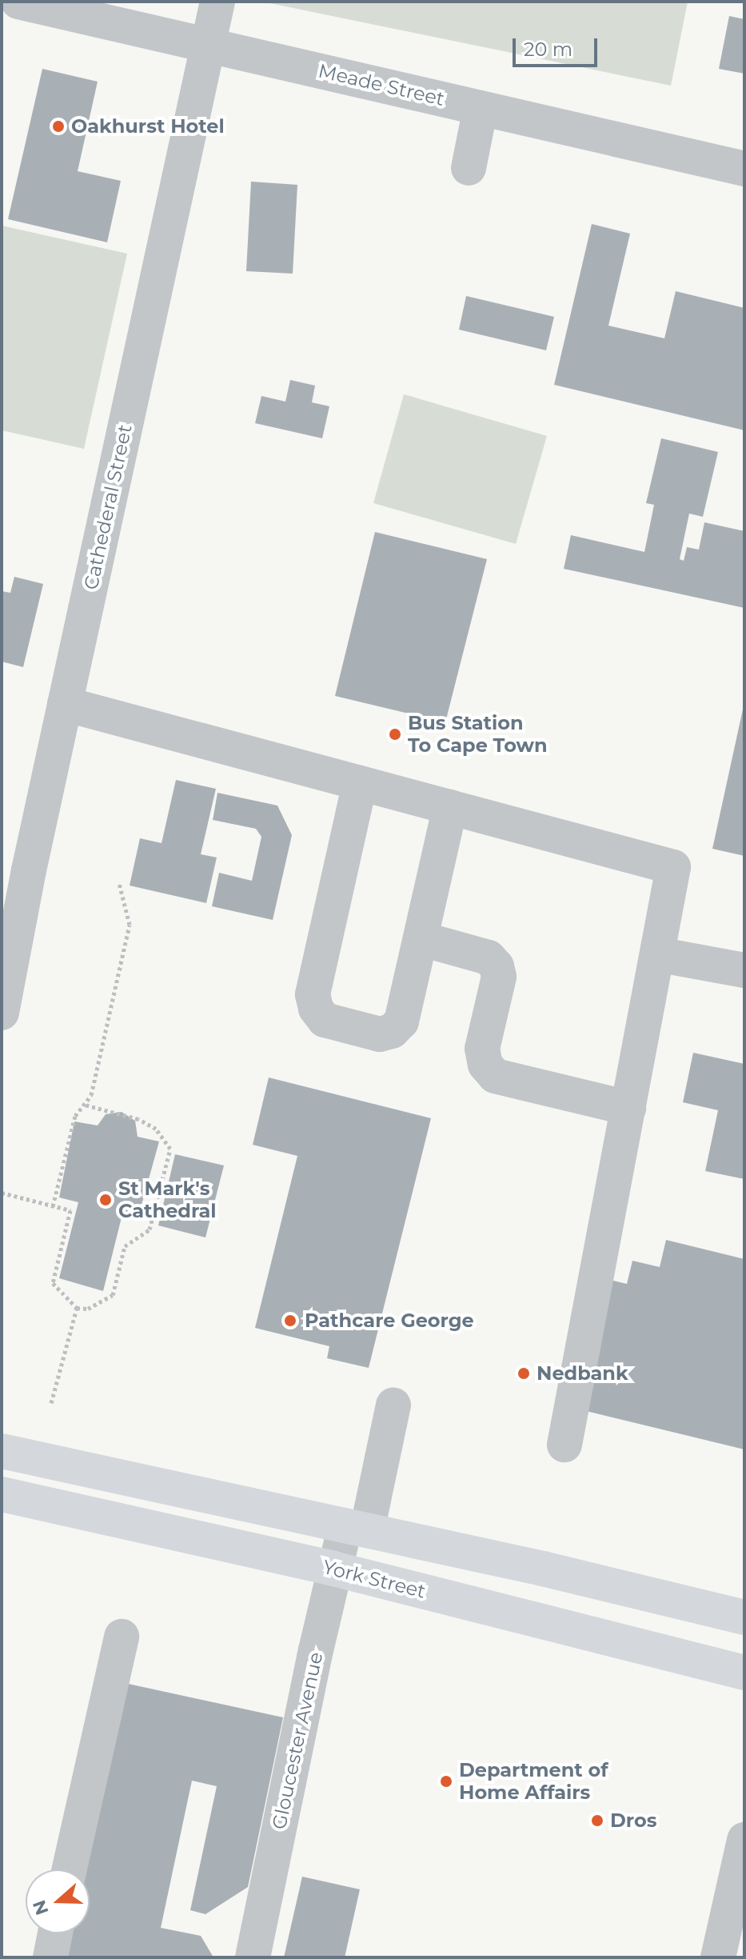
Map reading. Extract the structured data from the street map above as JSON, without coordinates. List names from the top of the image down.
{
  "streets": {
    "main road": ["York Street"],
    "street": ["Meade Street", "Cathederal Street", "Gloucester Avenue"]
  },
  "crossings": [
    ["Meade Street", "Cathederal Street"],
    ["York Street", "Gloucester Avenue"]
  ],
  "places": [
    "Oakhurst Hotel",
    "Bus Station To Cape Town",
    "St Mark's Cathedral",
    "Pathcare George",
    "Nedbank",
    "Department of Home Affairs",
    "Dros"
  ],
  "scale_bar": "20 m",
  "north": "left"
}
